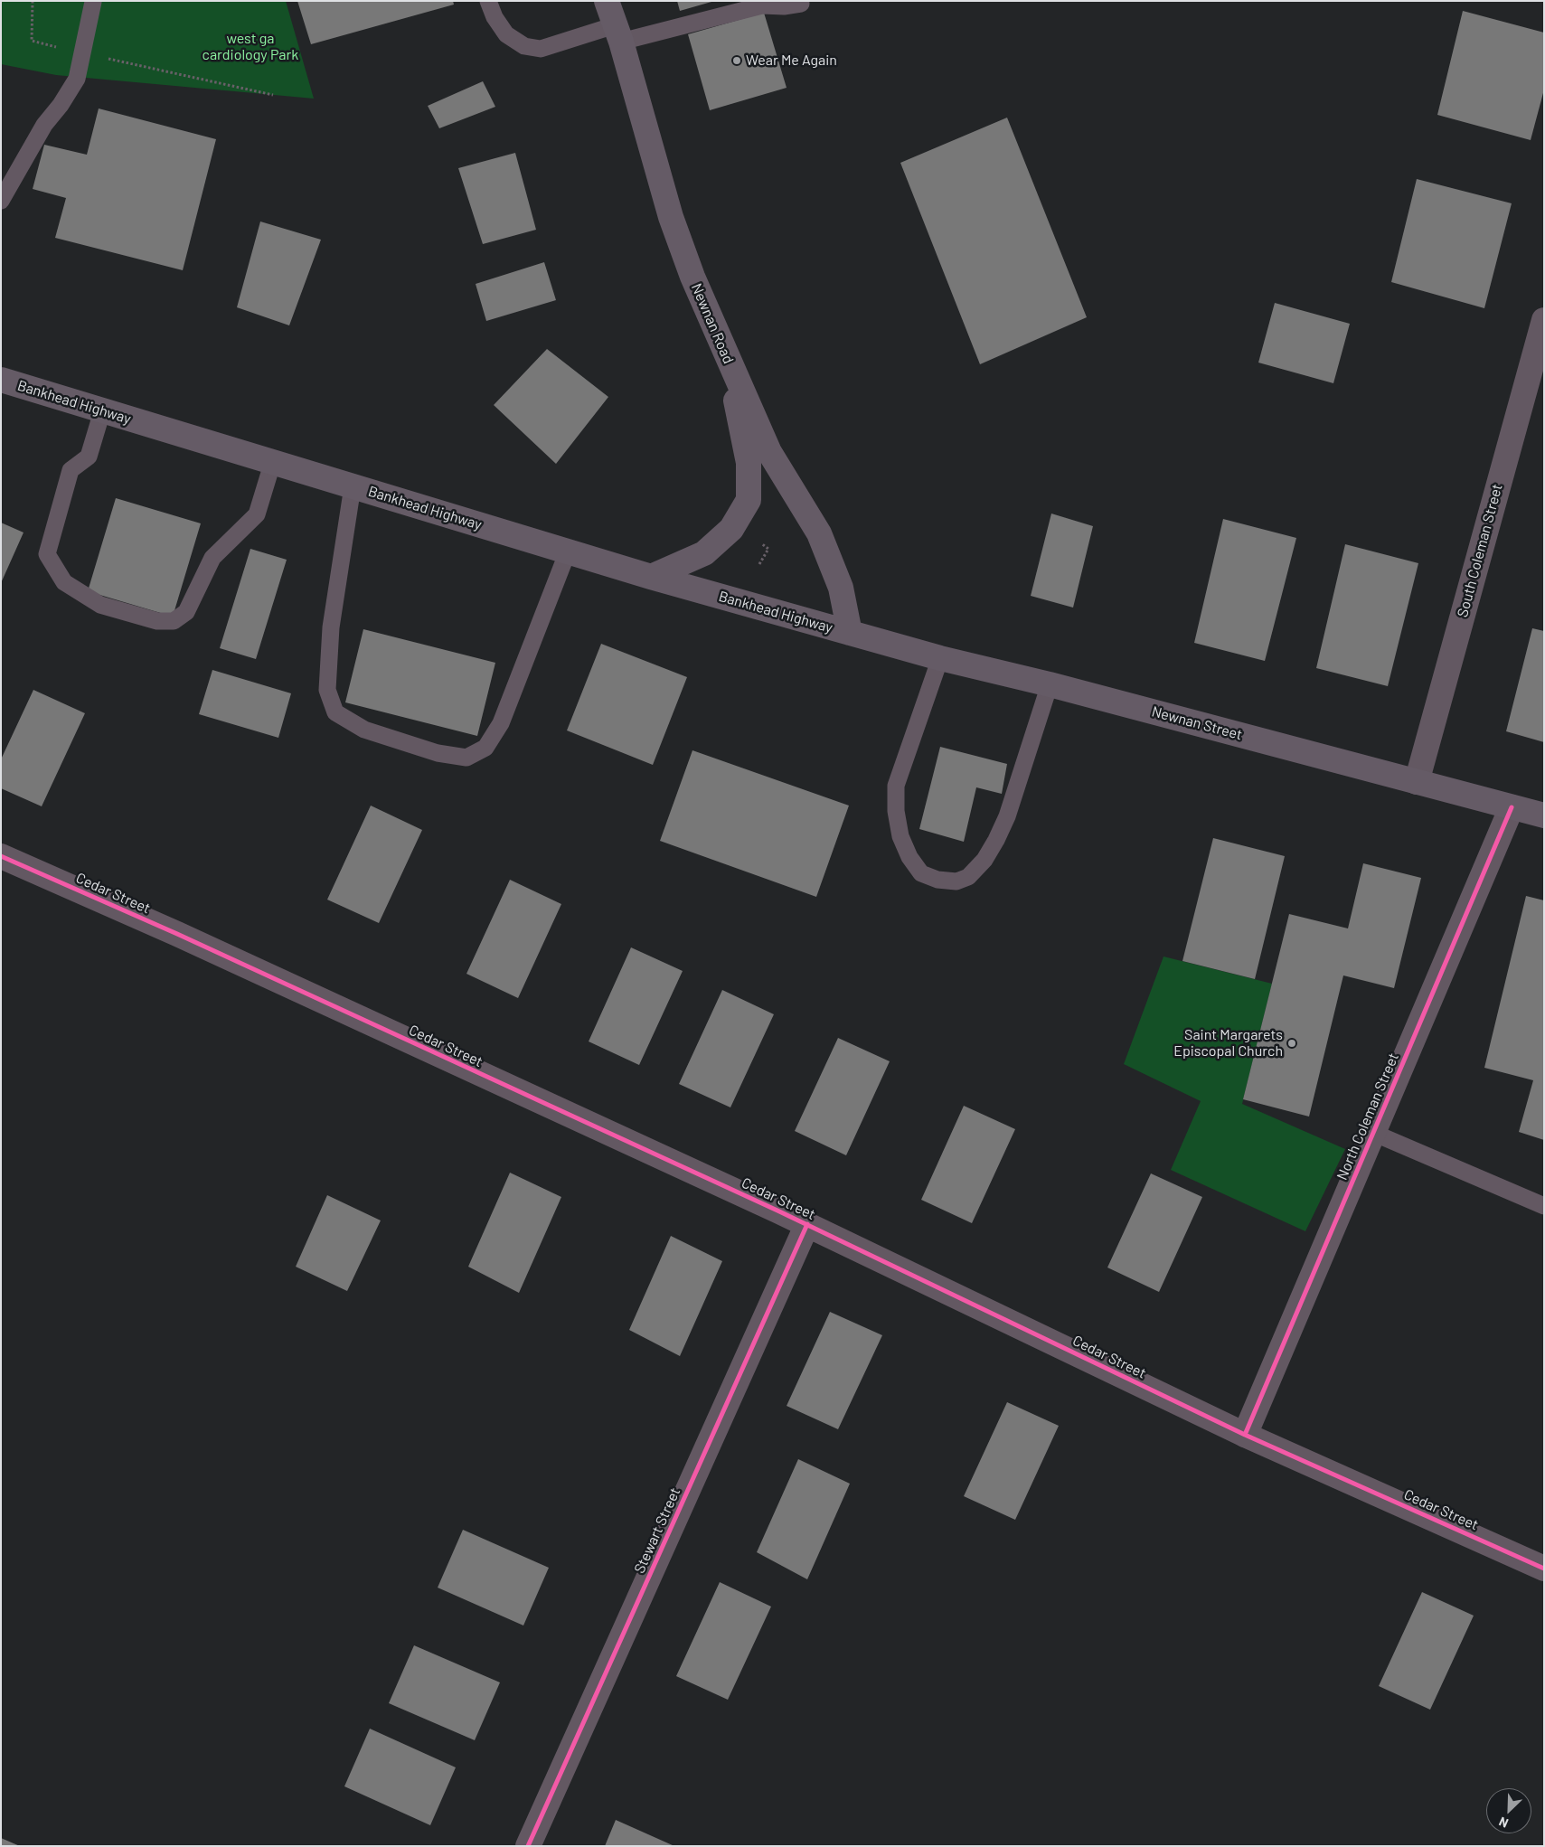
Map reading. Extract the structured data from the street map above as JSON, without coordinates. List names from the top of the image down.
{
  "streets": {
    "main road": ["Newnan Road", "Bankhead Highway", "Newnan Street"],
    "street": [
      "South Coleman Street",
      "Cedar Street",
      "North Coleman Street",
      "Stewart Street"
    ]
  },
  "crossings": [
    ["Newnan Road", "Bankhead Highway"],
    ["Newnan Road", "Newnan Street"],
    ["Bankhead Highway", "Newnan Street"],
    ["South Coleman Street", "Newnan Street"],
    ["Newnan Street", "North Coleman Street"],
    ["Cedar Street", "North Coleman Street"],
    ["Cedar Street", "Stewart Street"]
  ],
  "parks": ["west ga cardiology Park"],
  "places": ["Wear Me Again", "Saint Margarets Episcopal Church"],
  "north": "bottom left"
}
